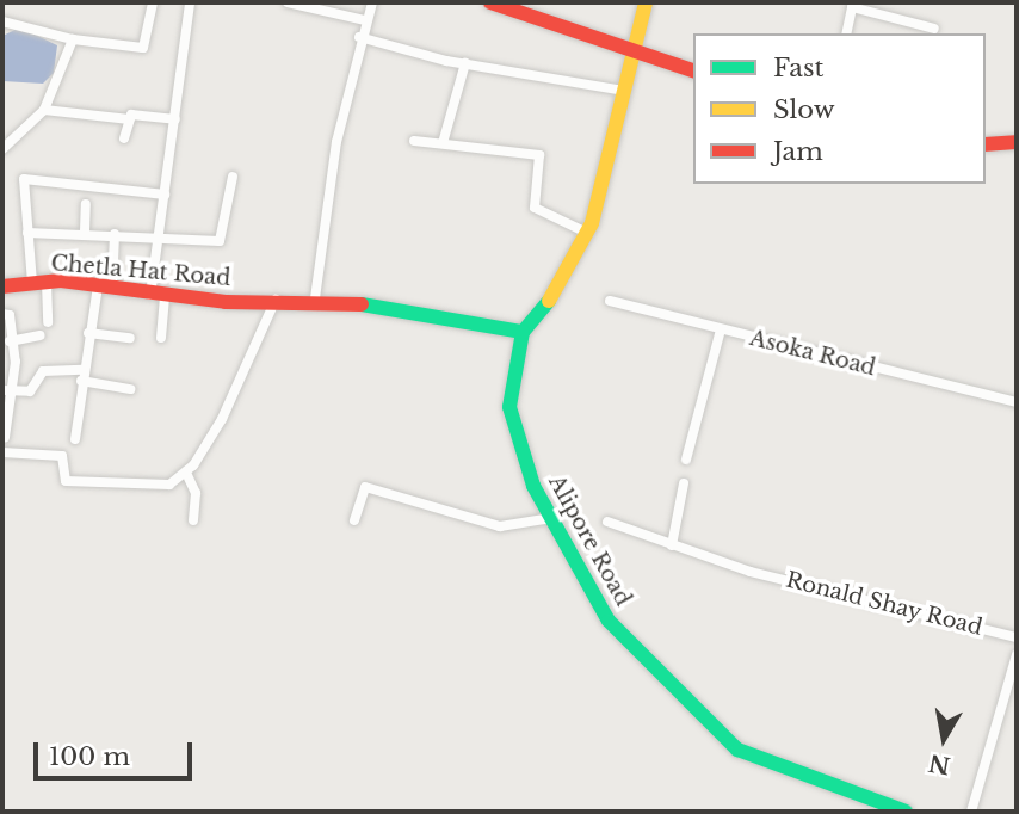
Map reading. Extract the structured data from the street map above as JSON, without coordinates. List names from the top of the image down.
{
  "streets": {
    "main road": ["Chetla Hat Road", "Alipore Road"],
    "street": ["Asoka Road", "Ronald Shay Road"]
  },
  "crossings": [
    ["Chetla Hat Road", "Alipore Road"]
  ],
  "legend": ["Fast", "Slow", "Jam"],
  "scale_bar": "100 m",
  "north": "bottom"
}
